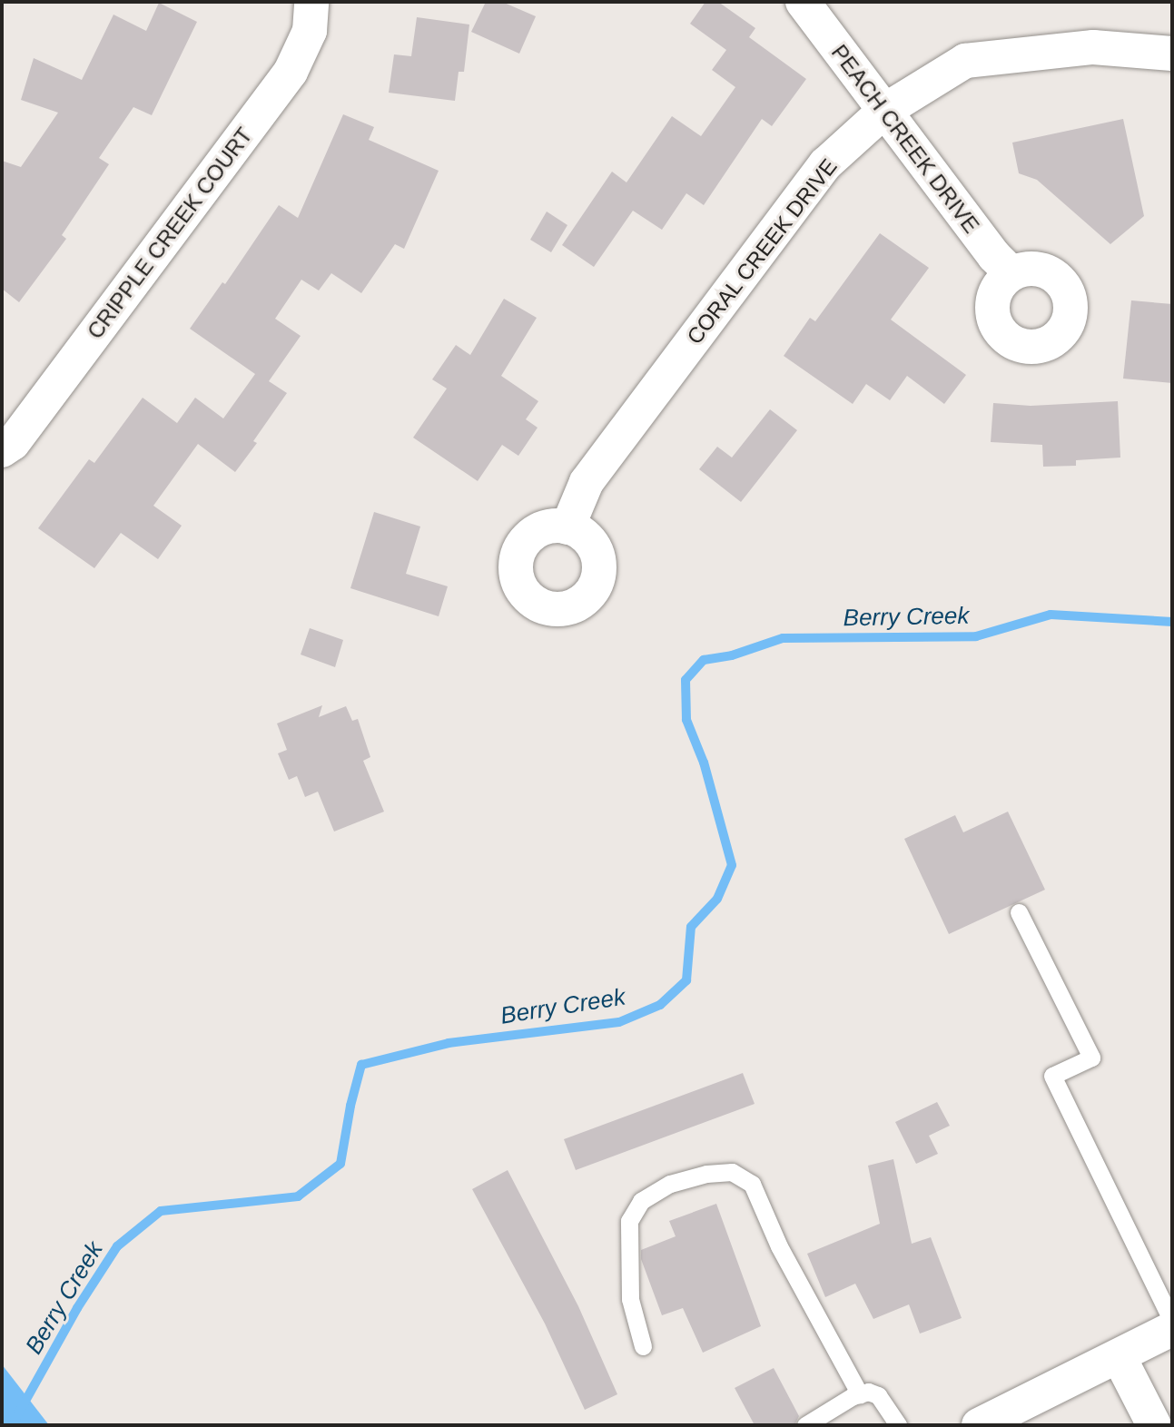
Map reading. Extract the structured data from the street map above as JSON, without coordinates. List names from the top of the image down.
{
  "streets": {
    "street": ["PEACH CREEK DRIVE", "CRIPPLE CREEK COURT", "CORAL CREEK DRIVE"]
  },
  "crossings": [
    ["PEACH CREEK DRIVE", "CORAL CREEK DRIVE"]
  ],
  "water": ["Berry Creek"]
}
